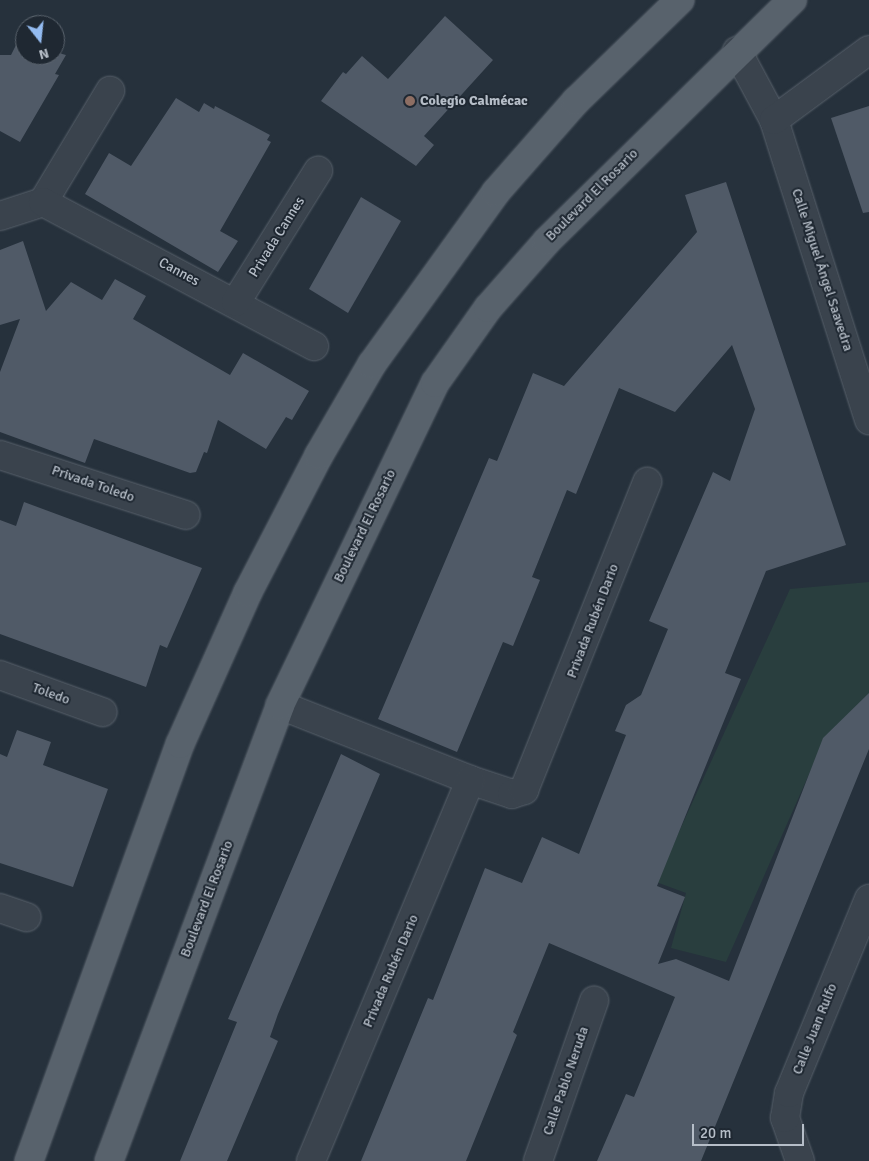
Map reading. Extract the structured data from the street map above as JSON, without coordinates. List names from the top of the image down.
{
  "streets": {
    "main road": ["Boulevard El Rosario"],
    "street": [
      "Privada Cannes",
      "Calle Miguel Ángel Saavedra",
      "Cannes",
      "Privada Toledo",
      "Privada Rubén Dario",
      "Toledo",
      "Calle Juan Rulfo",
      "Calle Pablo Neruda"
    ]
  },
  "crossings": [
    ["Boulevard El Rosario", "Calle Miguel Ángel Saavedra"],
    ["Boulevard El Rosario", "Privada Rubén Dario"],
    ["Privada Cannes", "Cannes"]
  ],
  "places": ["Colegio Calmécac"],
  "scale_bar": "20 m",
  "north": "bottom"
}
